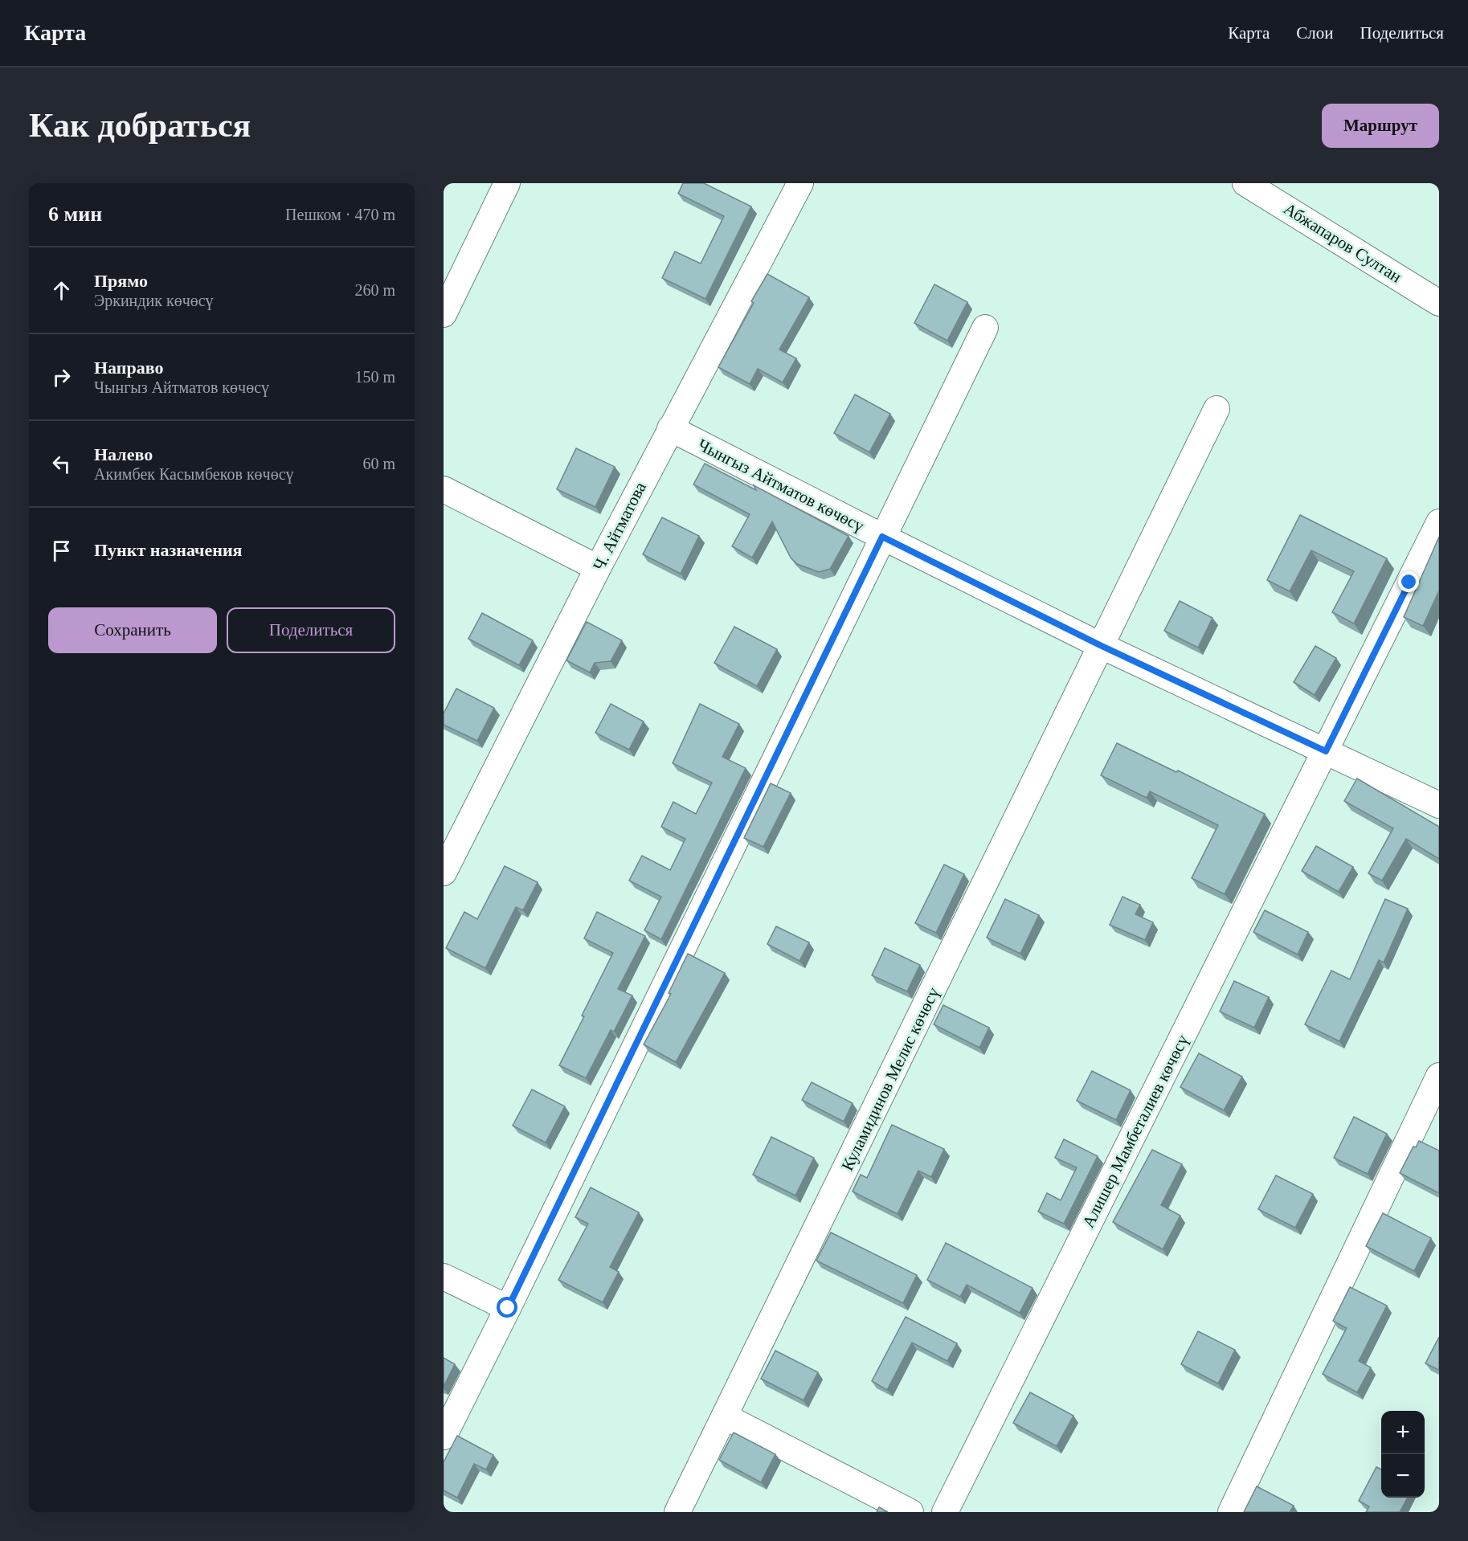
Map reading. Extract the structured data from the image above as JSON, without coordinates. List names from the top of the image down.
{
  "streets": {
    "street": [
      "Абжапаров Султан",
      "Чынгыз Айтматов көчөсү",
      "Ч. Айтматова",
      "Куламидинов Мелис көчөсү",
      "Алишер Мамбеталиев көчөсү"
    ]
  },
  "crossings": [
    ["Чынгыз Айтматов көчөсү", "Ч. Айтматова"],
    ["Чынгыз Айтматов көчөсү", "Куламидинов Мелис көчөсү"],
    ["Чынгыз Айтматов көчөсү", "Алишер Мамбеталиев көчөсү"]
  ],
  "page": {
    "header": "Карта",
    "nav": ["Карта", "Слои", "Поделиться"],
    "buttons": [
      "Маршрут",
      ["Сохранить", "Поделиться"]
    ],
    "title": "Как добраться",
    "heading": ["6 мин", "Пешком · 470 m"],
    "list": [
      ["Прямо", "Эркиндик көчөсү", "260 m"],
      ["Направо", "Чынгыз Айтматов көчөсү", "150 m"],
      ["Налево", "Акимбек Касымбеков көчөсү", "60 m"],
      "Пункт назначения"
    ],
    "map_buttons": ["+", "−"]
  }
}
